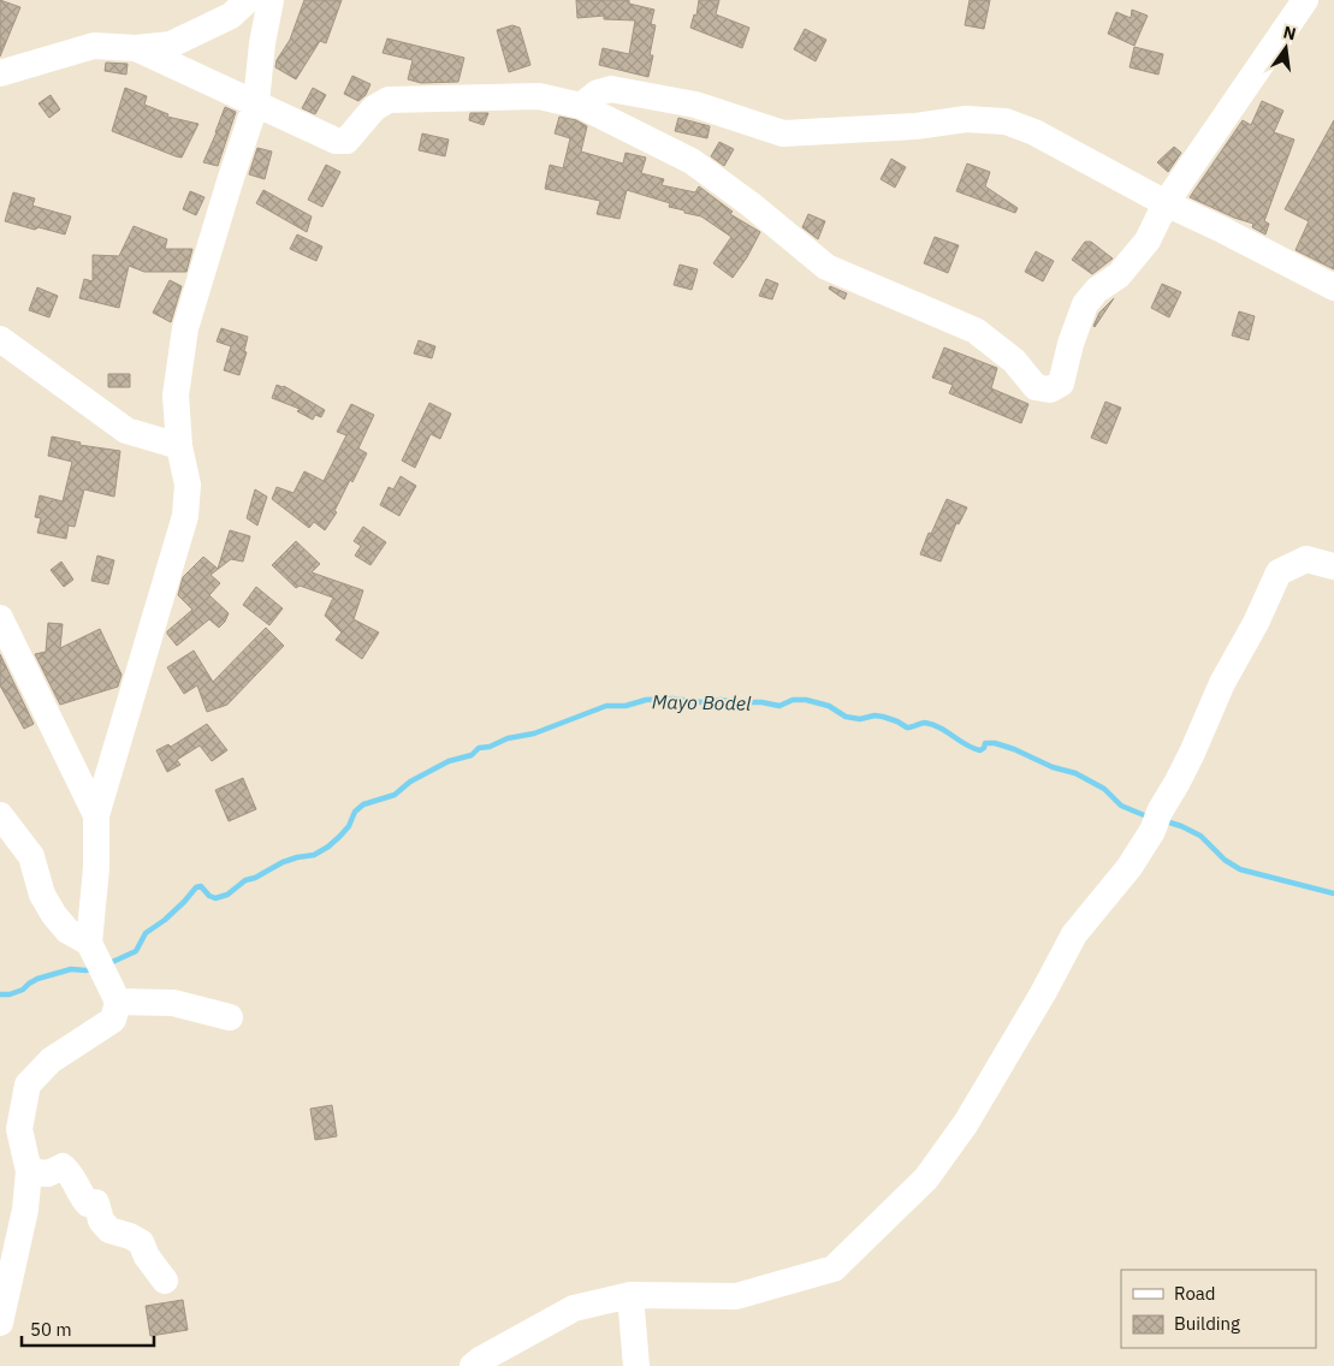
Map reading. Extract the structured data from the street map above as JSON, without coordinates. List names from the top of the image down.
{
  "water": ["Mayo Bodel"],
  "legend": ["Road", "Building"],
  "scale_bar": "50 m",
  "north": "top"
}
